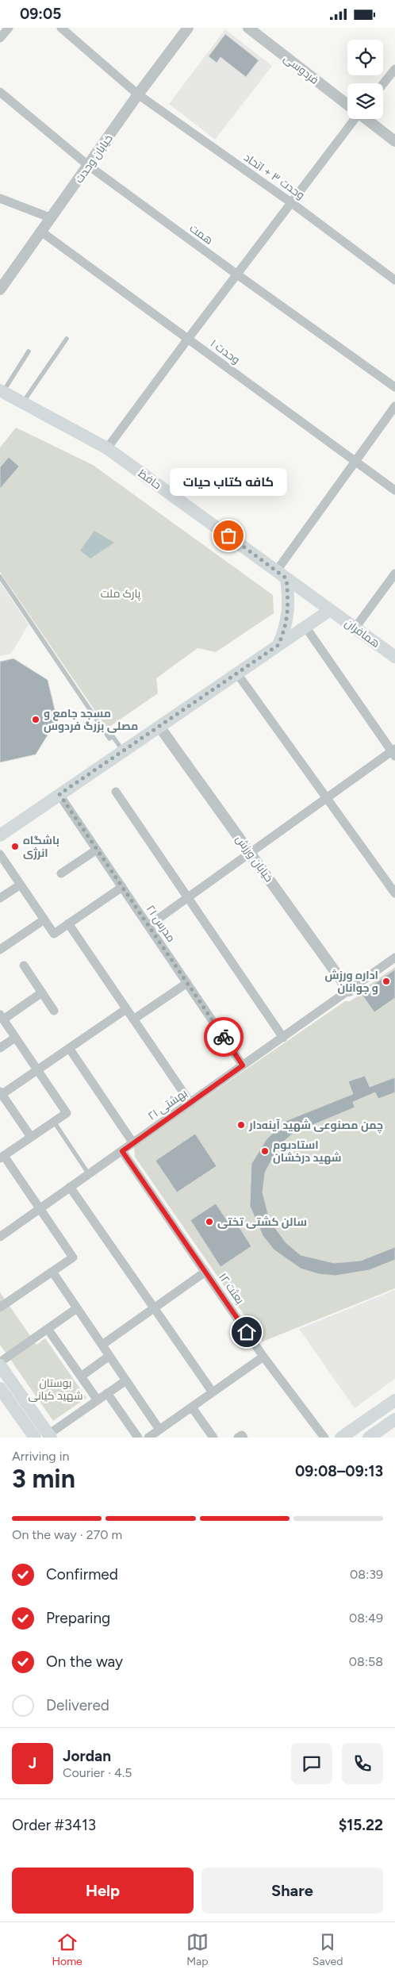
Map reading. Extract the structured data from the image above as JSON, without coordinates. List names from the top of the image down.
{
  "streets": {
    "main road": ["حافظ", "همافران"],
    "street": [
      "فردوسی",
      "خیابان وحدت",
      "وحدت ۳ + اتحاد",
      "همت",
      "وحدت ۱",
      "خیابان ورزش",
      "مدرس ۲۱",
      "بهشتی ۲۱",
      "بعثت ۱۲"
    ]
  },
  "crossings": [
    ["خیابان وحدت", "وحدت ۳ + اتحاد"],
    ["خیابان وحدت", "همت"],
    ["خیابان وحدت", "وحدت ۱"],
    ["حافظ", "همافران"],
    ["خیابان ورزش", "بهشتی ۲۱"],
    ["مدرس ۲۱", "بهشتی ۲۱"],
    ["بهشتی ۲۱", "بعثت ۱۲"]
  ],
  "parks": ["پارک ملت", "بوستان شهید کیانی"],
  "places": [
    "کافه کتاب حیات",
    "مسجد جامع و مصلی بزرگ فردوس",
    "باشگاه انرژی",
    "اداره ورزش و جوانان",
    "چمن مصنوعی شهید آینه‌دار",
    "استادیوم شهید درخشان",
    "سالن کشتی تختی"
  ],
  "page": {
    "status": "09:05",
    "bubble": "کافه کتاب حیات",
    "heading": ["3 min", "Arriving in", "09:08–09:13"],
    "panel": [
      "Jordan",
      "Courier · 4.5",
      "Order #3413",
      "$15.22"
    ],
    "bar": "On the way · 270 m",
    "list": [
      ["Confirmed", "08:39"],
      ["Preparing", "08:49"],
      ["On the way", "08:58"],
      "Delivered"
    ],
    "round": "J",
    "buttons": ["Help", "Share"],
    "tabs": ["Home", "Map", "Saved"]
  }
}
